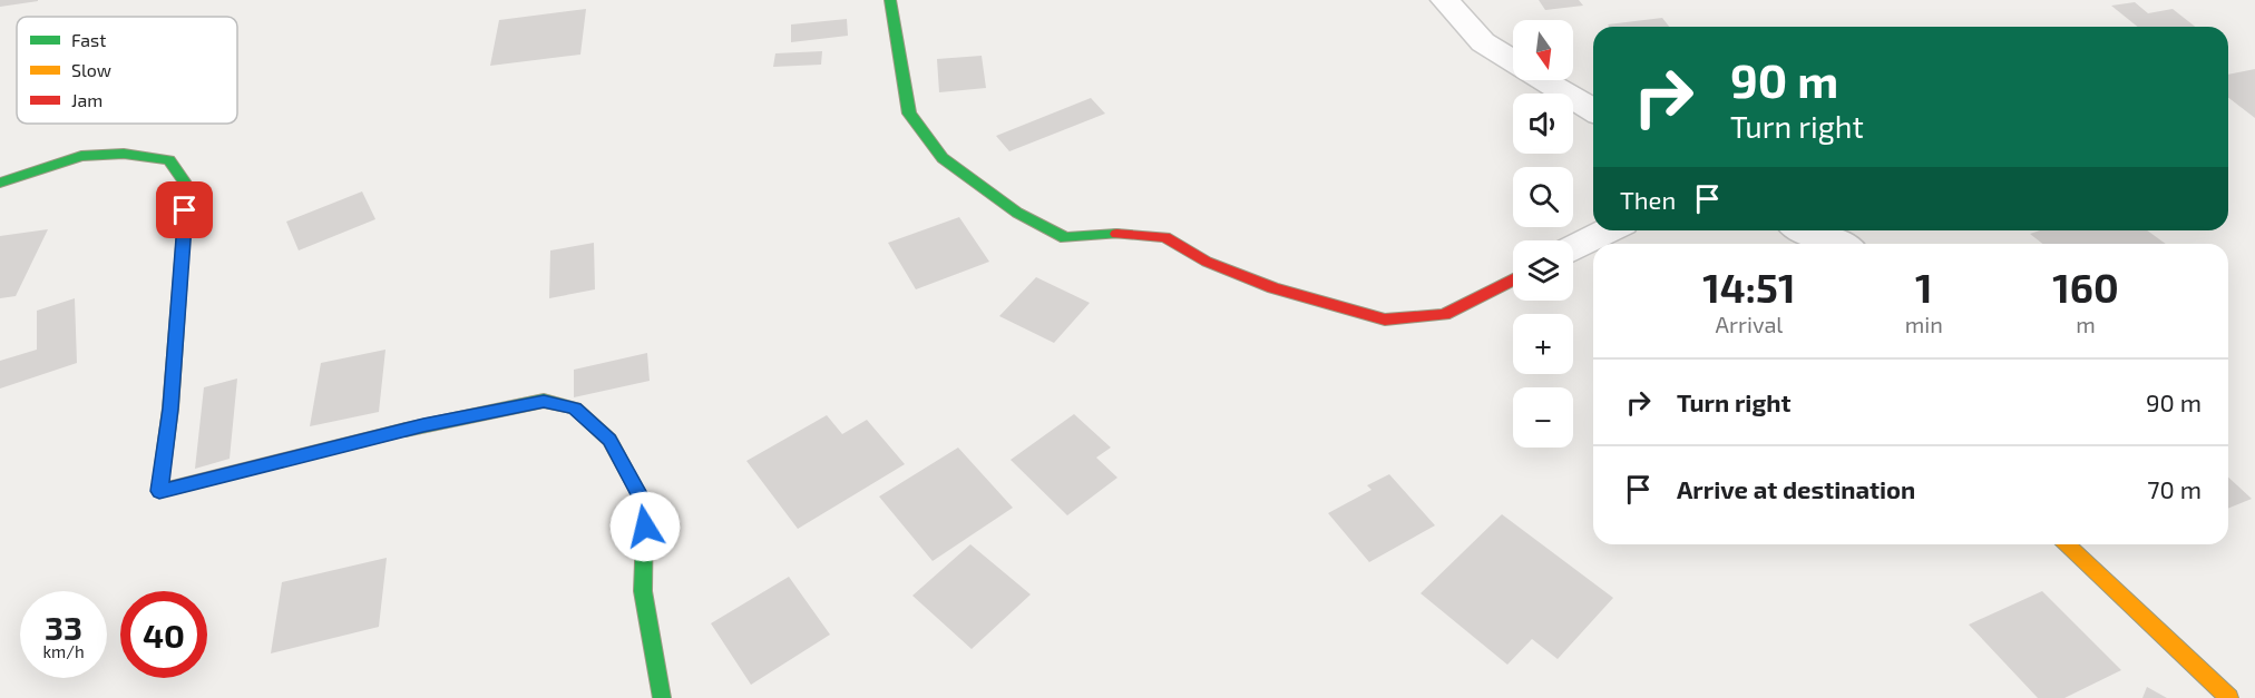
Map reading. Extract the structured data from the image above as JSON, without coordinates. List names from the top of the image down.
{
  "legend": ["Fast", "Slow", "Jam"],
  "north": "bottom",
  "page": {
    "map_buttons": ["+", "−"],
    "turn": ["90 m", "Turn right"],
    "then": "Then",
    "eta": [
      "14:51",
      "Arrival",
      "1",
      "min",
      "160",
      "m"
    ],
    "list": [
      {
        "name": "Turn right",
        "value": "90 m"
      },
      {
        "name": "Arrive at destination",
        "value": "70 m"
      }
    ],
    "speed": "33 km/h",
    "limit": "40"
  }
}
